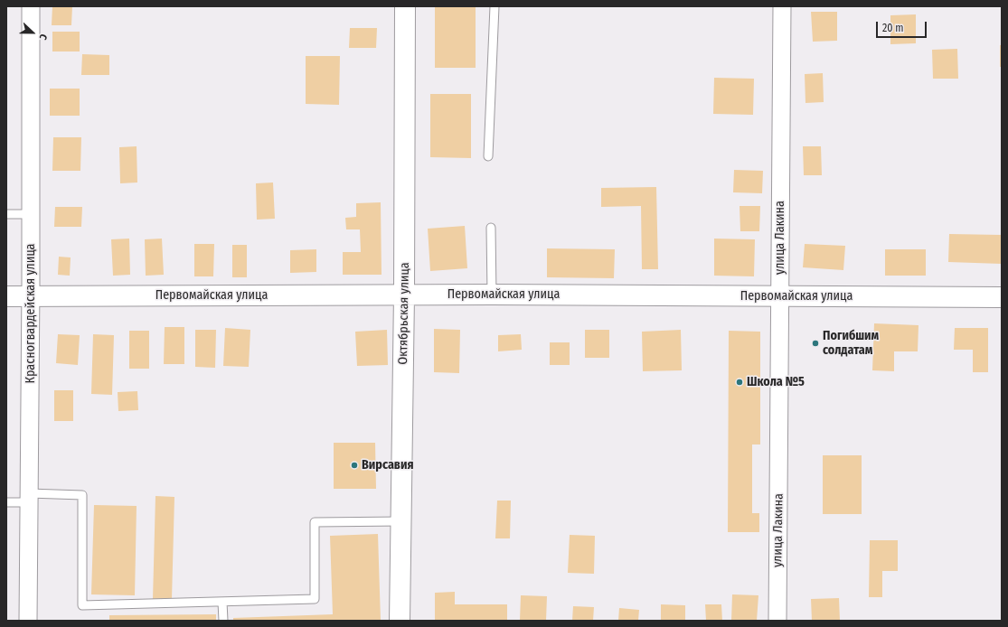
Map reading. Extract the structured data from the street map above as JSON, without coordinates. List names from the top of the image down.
{
  "streets": {
    "street": [
      "улица Лакина",
      "Первомайская улица",
      "Красногвардейская улица",
      "Октябрьская улица"
    ]
  },
  "crossings": [
    ["улица Лакина", "Первомайская улица"],
    ["Первомайская улица", "Красногвардейская улица"],
    ["Первомайская улица", "Октябрьская улица"]
  ],
  "places": ["Погибшим солдатам", "Школа №5", "Вирсавия"],
  "scale_bar": "20 m",
  "north": "right"
}
